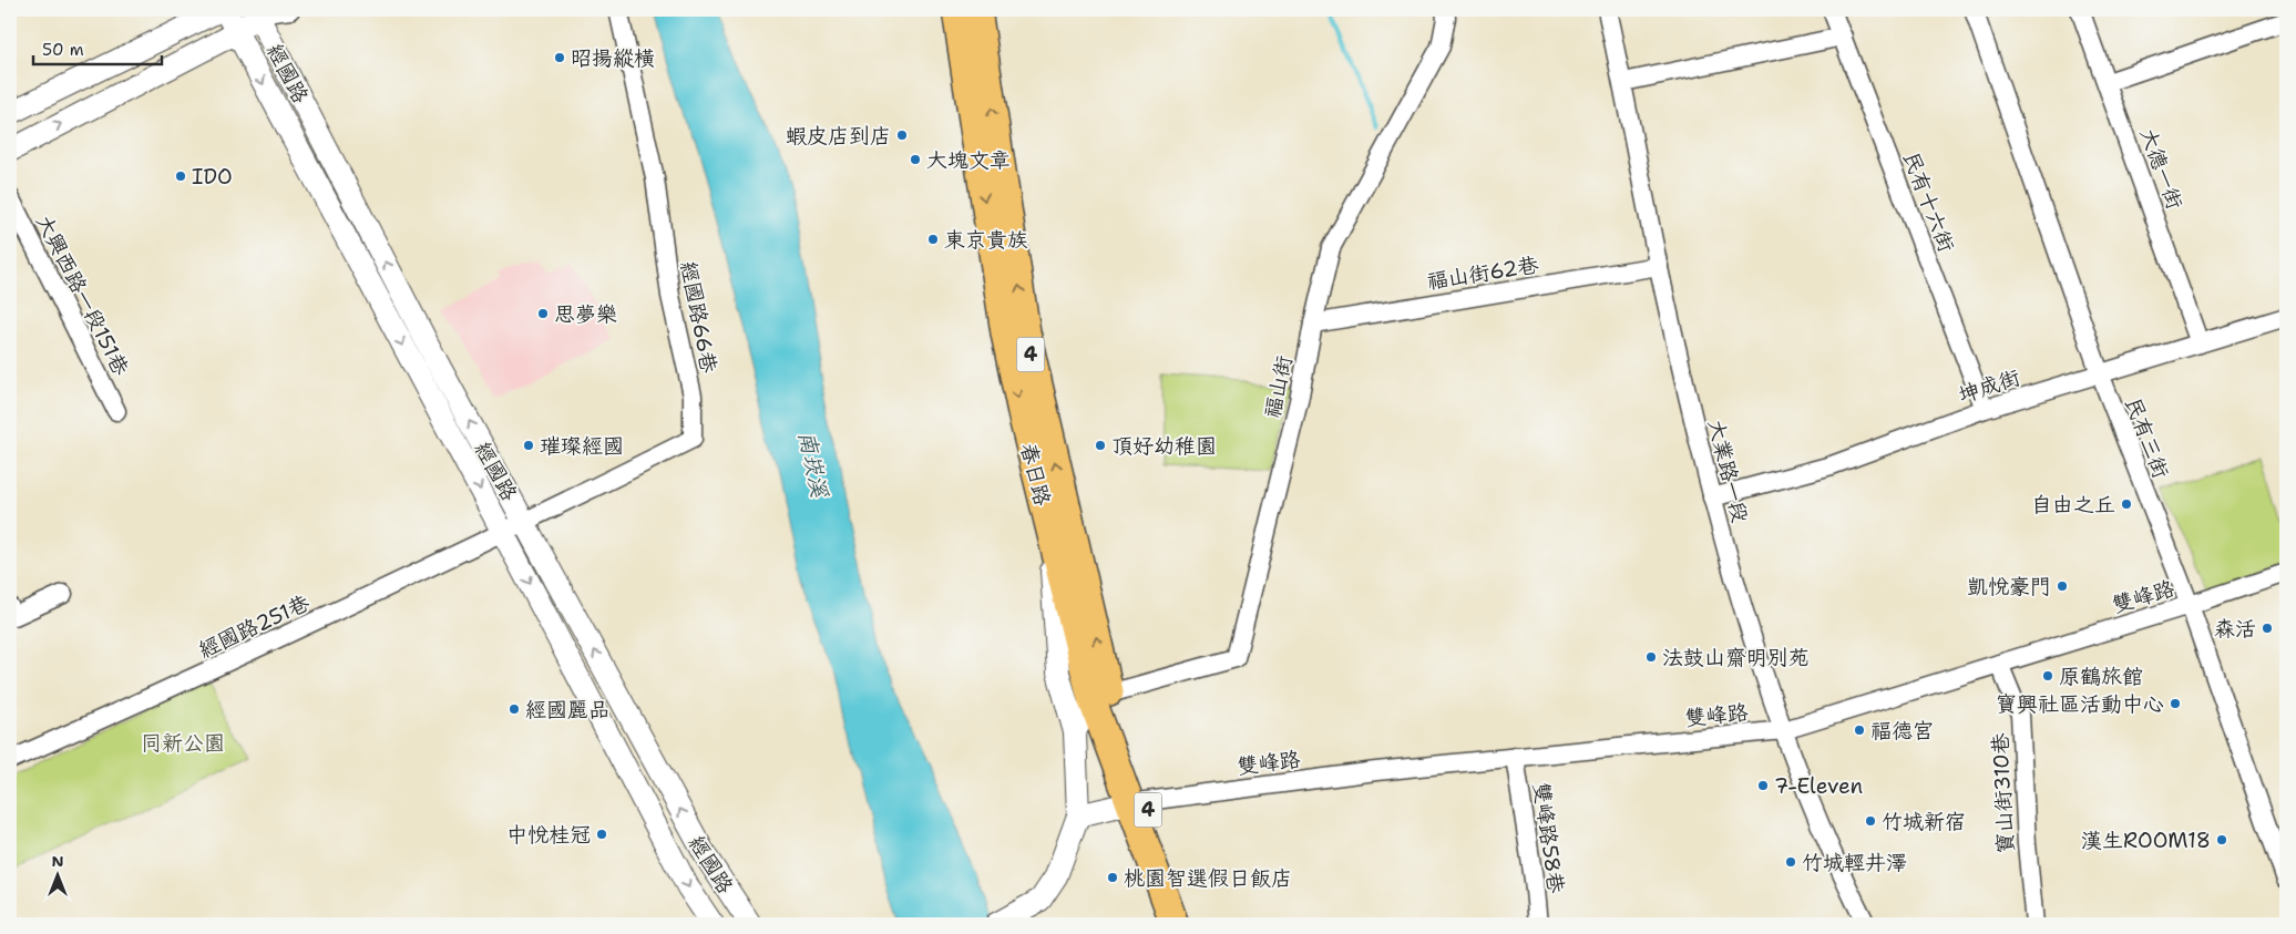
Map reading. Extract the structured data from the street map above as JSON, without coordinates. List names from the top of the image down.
{
  "streets": {
    "main road": ["4", "春日路"],
    "street": [
      "經國路",
      "大德一街",
      "民有十六街",
      "福山街62巷",
      "大興西路一段151巷",
      "經國路66巷",
      "坤成街",
      "福山街",
      "民有三街",
      "大業路一段",
      "雙峰路",
      "經國路251巷",
      "寶山街310巷",
      "雙峰路58巷"
    ]
  },
  "crossings": [
    ["經國路", "經國路66巷"],
    ["經國路", "經國路251巷"],
    ["大德一街", "坤成街"],
    ["民有十六街", "坤成街"],
    ["福山街62巷", "福山街"],
    ["福山街62巷", "大業路一段"],
    ["經國路66巷", "經國路251巷"],
    ["坤成街", "民有三街"],
    ["坤成街", "大業路一段"],
    ["福山街", "春日路"],
    ["民有三街", "雙峰路"],
    ["大業路一段", "雙峰路"],
    ["春日路", "雙峰路"],
    ["雙峰路", "寶山街310巷"],
    ["雙峰路", "雙峰路58巷"]
  ],
  "water": ["南崁溪"],
  "parks": ["同新公園"],
  "places": [
    "昭揚縱橫",
    "蝦皮店到店",
    "大塊文章",
    "IDO",
    "東京貴族",
    "思夢樂",
    "璀璨經國",
    "頂好幼稚園",
    "自由之丘",
    "凱悅豪門",
    "森活",
    "法鼓山齋明別苑",
    "原鶴旅館",
    "寶興社區活動中心",
    "經國麗品",
    "福德宮",
    "7-Eleven",
    "竹城新宿",
    "中悅桂冠",
    "漢生ROOM18",
    "竹城輕井澤",
    "桃園智選假日飯店"
  ],
  "scale_bar": "50 m",
  "north": "top"
}
